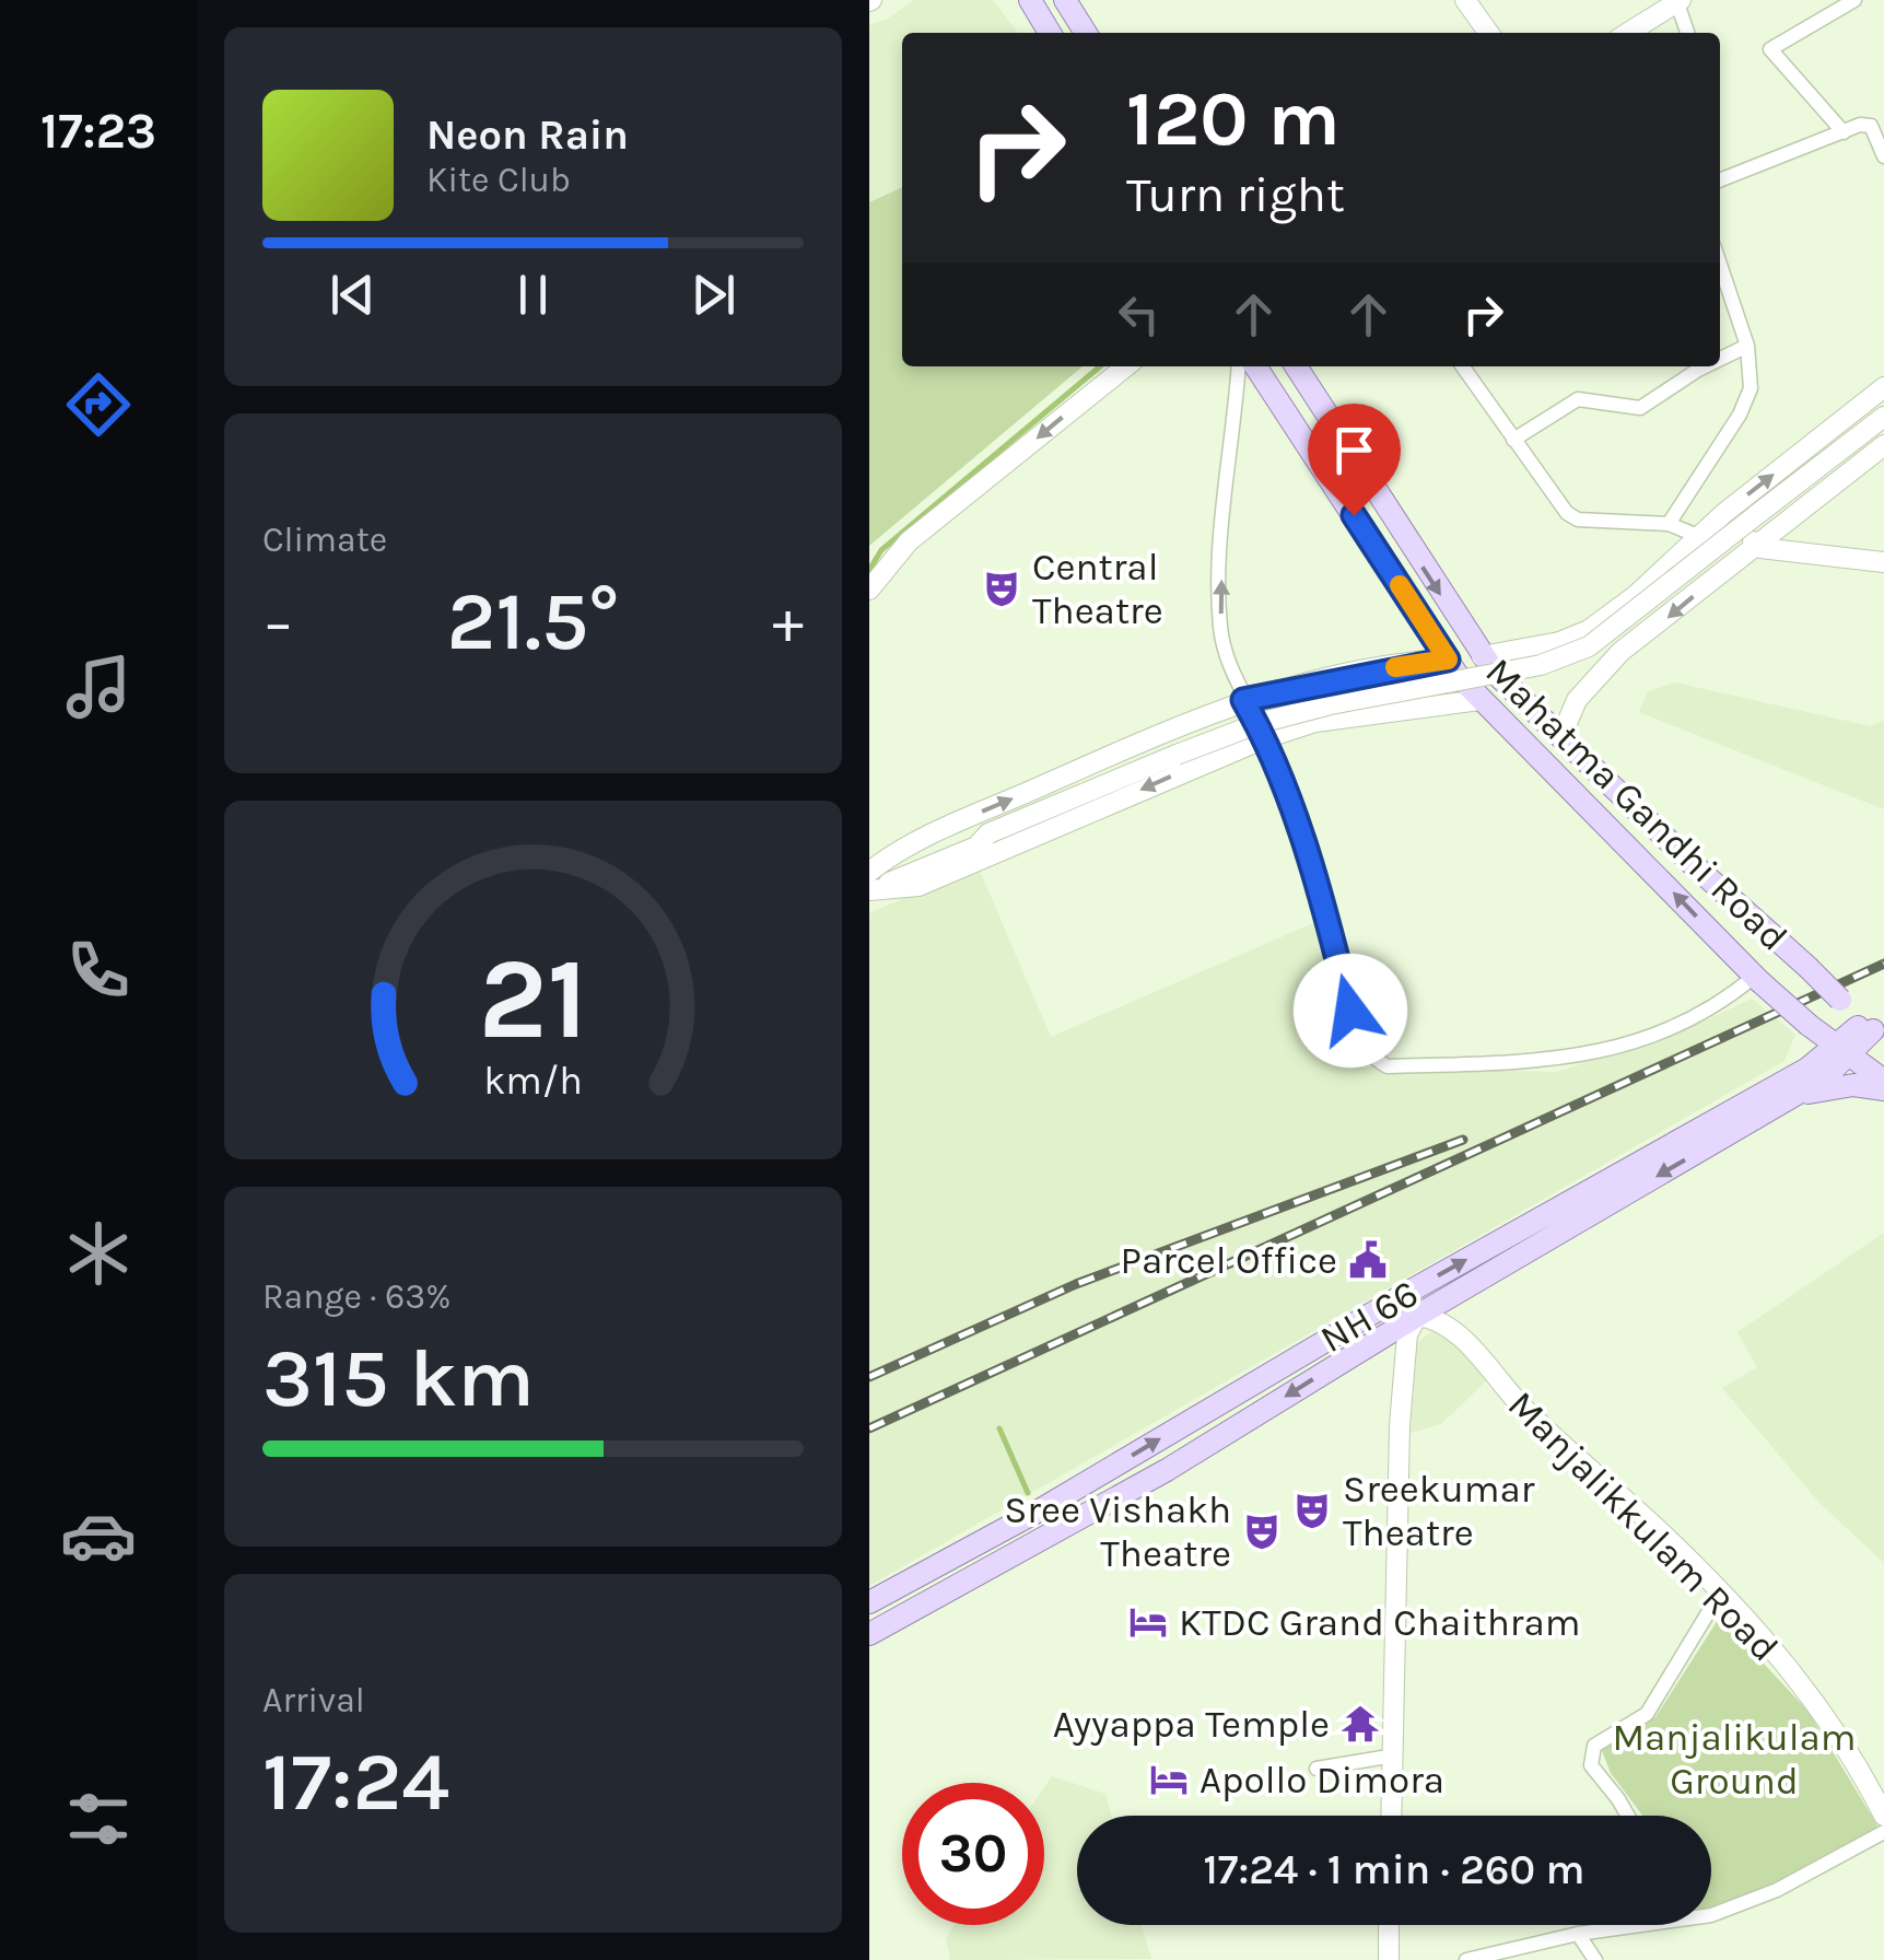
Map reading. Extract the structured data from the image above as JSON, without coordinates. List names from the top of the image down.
{
  "streets": {
    "main road": ["Mahatma Gandhi Road", "NH 66"],
    "street": ["Manjalikkulam Road"]
  },
  "crossings": [
    ["Mahatma Gandhi Road", "NH 66"],
    ["NH 66", "Manjalikkulam Road"]
  ],
  "parks": ["Manjalikulam Ground"],
  "places": {
    "theatre": ["Central Theatre", "Sreekumar Theatre", "Sree Vishakh Theatre"],
    "public building": ["Parcel Office"],
    "hotel": ["KTDC Grand Chaithram", "Apollo Dimora"],
    "temple": ["Ayyappa Temple"]
  },
  "page": {
    "tabs": "17:23",
    "turn": ["120 m", "Turn right"],
    "song": ["Neon Rain", "Kite Club"],
    "tile": [
      "Climate",
      ["Range · 63%", "315 km"],
      ["Arrival", "17:24"]
    ],
    "heat": ["−", "21.5°", "+"],
    "limit": "30",
    "trip": "17:24 · 1 min · 260 m",
    "gauge": ["21", "km/h"]
  }
}
